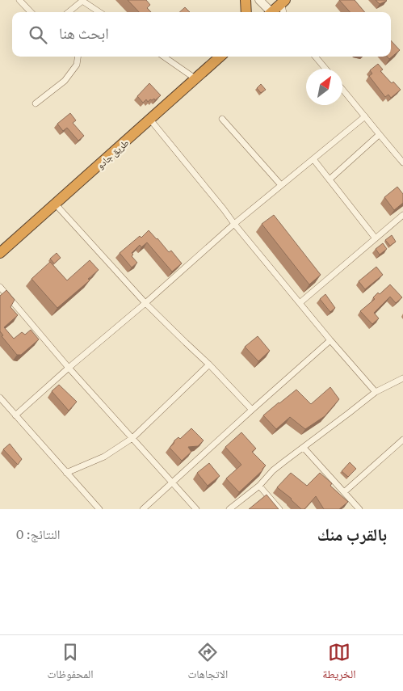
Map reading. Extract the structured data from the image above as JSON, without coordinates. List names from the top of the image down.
{
  "streets": {
    "highway": ["طريق جادو"]
  },
  "north": "top right",
  "page": {
    "search": "ابحث هنا",
    "heading": ["بالقرب منك", "النتائج: 0"],
    "nav": ["الخريطة", "الاتجاهات", "المحفوظات"]
  }
}
